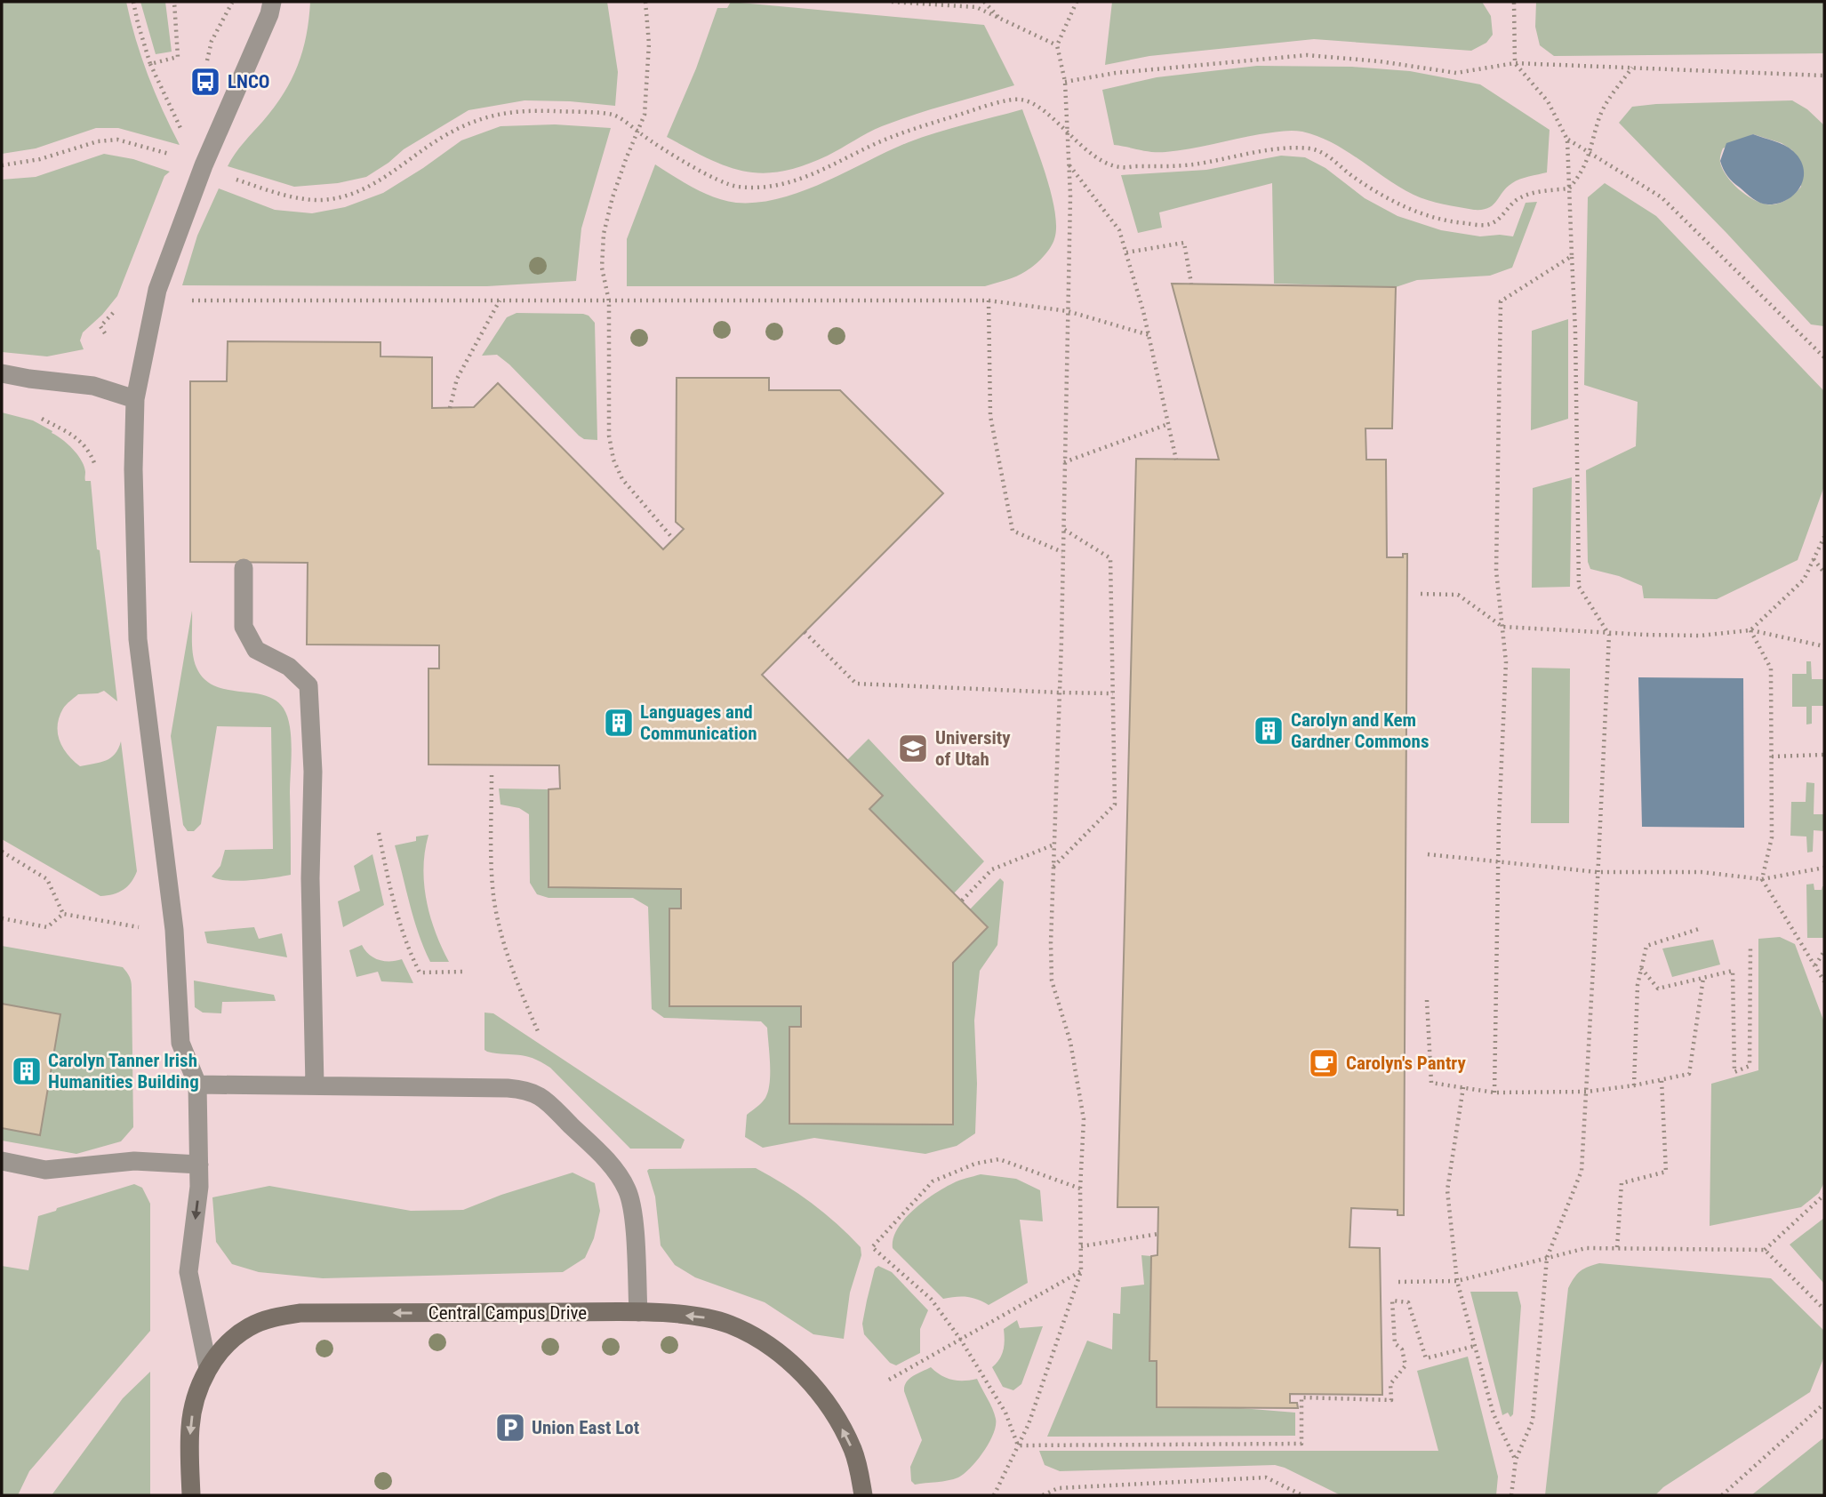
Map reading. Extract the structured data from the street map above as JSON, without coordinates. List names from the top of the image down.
{
  "streets": {
    "street": ["Central Campus Drive"]
  },
  "places": {
    "bus stop": ["LNCO"],
    "building": ["Languages and Communication", "Carolyn and Kem Gardner Commons", "Carolyn Tanner Irish Humanities Building"],
    "school or university": ["University of Utah"],
    "cafe": ["Carolyn's Pantry"],
    "parking": ["Union East Lot"]
  }
}
